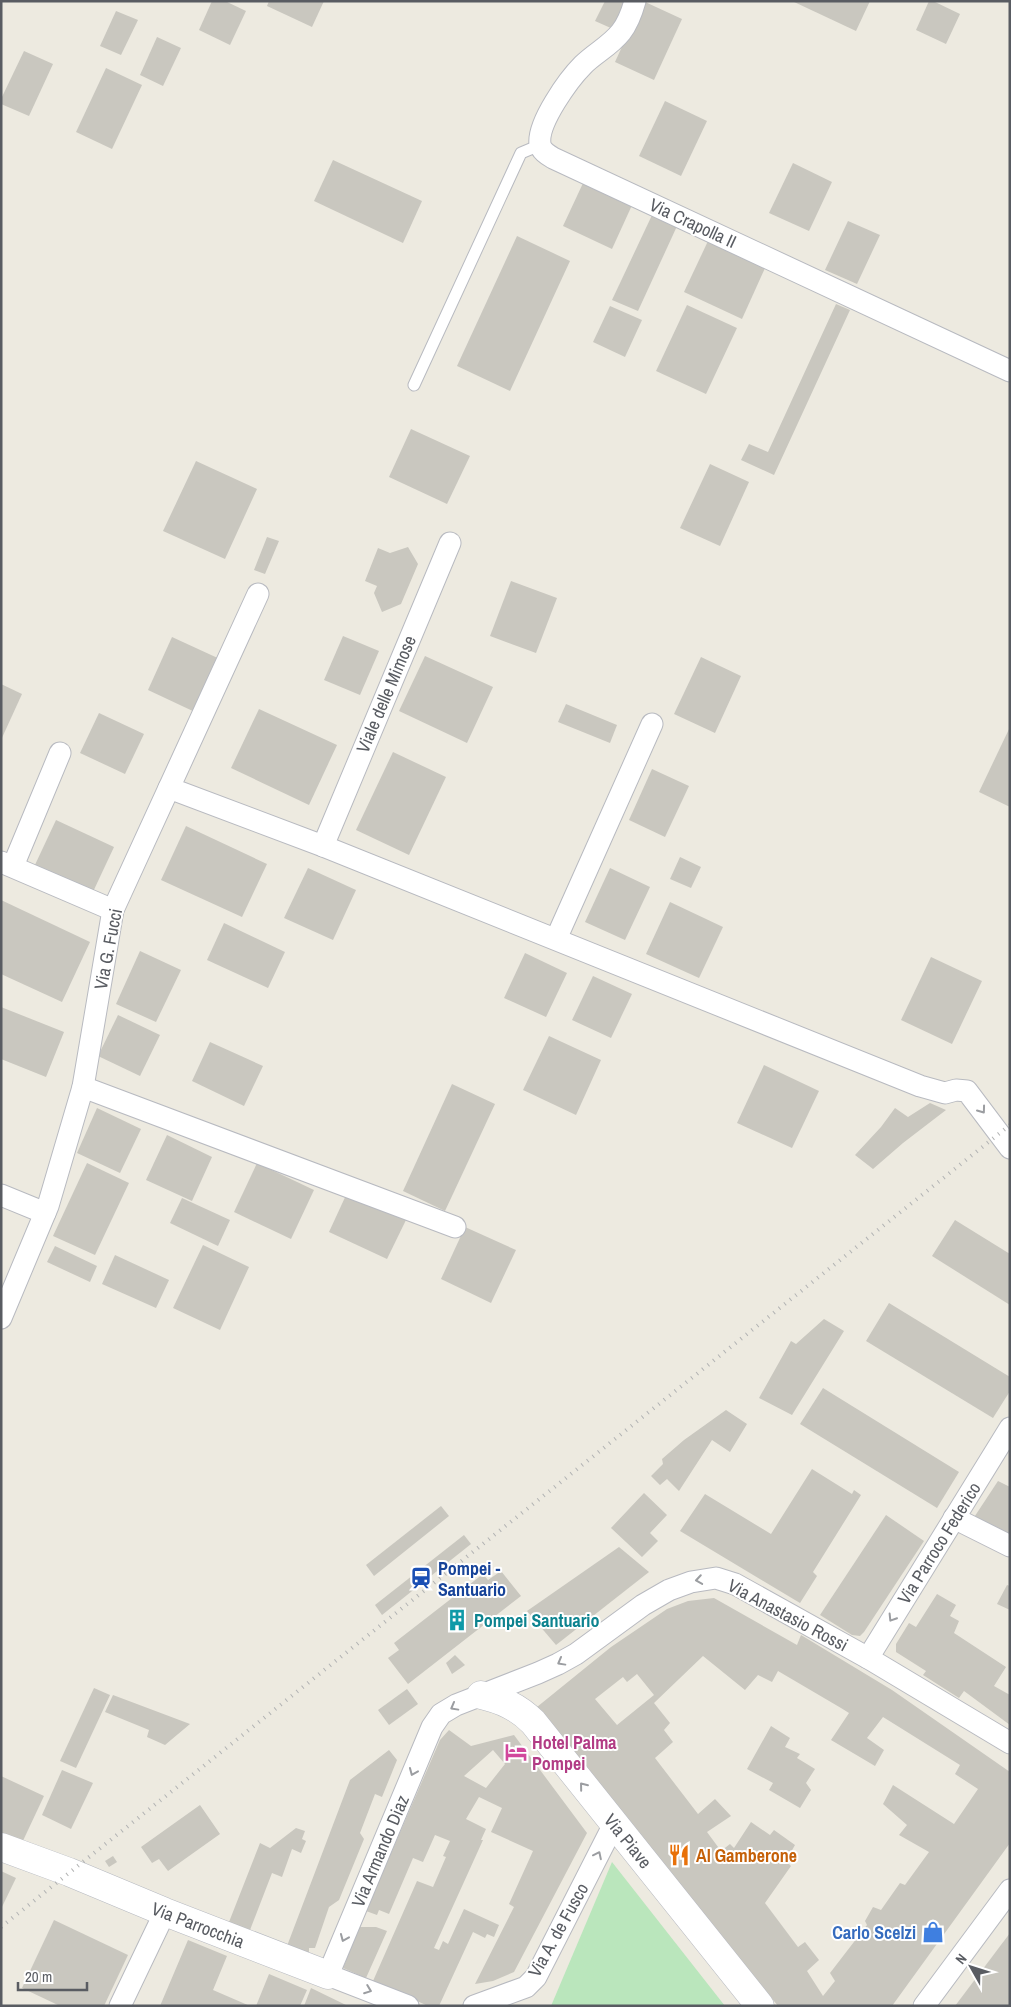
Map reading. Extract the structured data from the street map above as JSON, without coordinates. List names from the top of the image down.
{
  "streets": {
    "street": [
      "Via Crapolla II",
      "Viale delle Mimose",
      "Via G. Fucci",
      "Via Parroco Federico",
      "Via Anastasio Rossi",
      "Via Piave",
      "Via Armando Diaz",
      "Via Parrocchia",
      "Via A. de Fusco"
    ]
  },
  "crossings": [
    ["Via Parroco Federico", "Via Anastasio Rossi"],
    ["Via Anastasio Rossi", "Via Piave"],
    ["Via Anastasio Rossi", "Via Armando Diaz"],
    ["Via Piave", "Via A. de Fusco"],
    ["Via Armando Diaz", "Via Parrocchia"]
  ],
  "one_way": [
    "Via Parroco Federico",
    "Via Anastasio Rossi",
    "Via Piave",
    "Via Armando Diaz",
    "Via A. de Fusco"
  ],
  "places": {
    "station": ["Pompei - Santuario"],
    "building": ["Pompei Santuario"],
    "hotel": ["Hotel Palma Pompei"],
    "restaurant": ["Al Gamberone"],
    "shop": ["Carlo Scelzi"]
  },
  "scale_bar": "20 m",
  "north": "top left"
}
